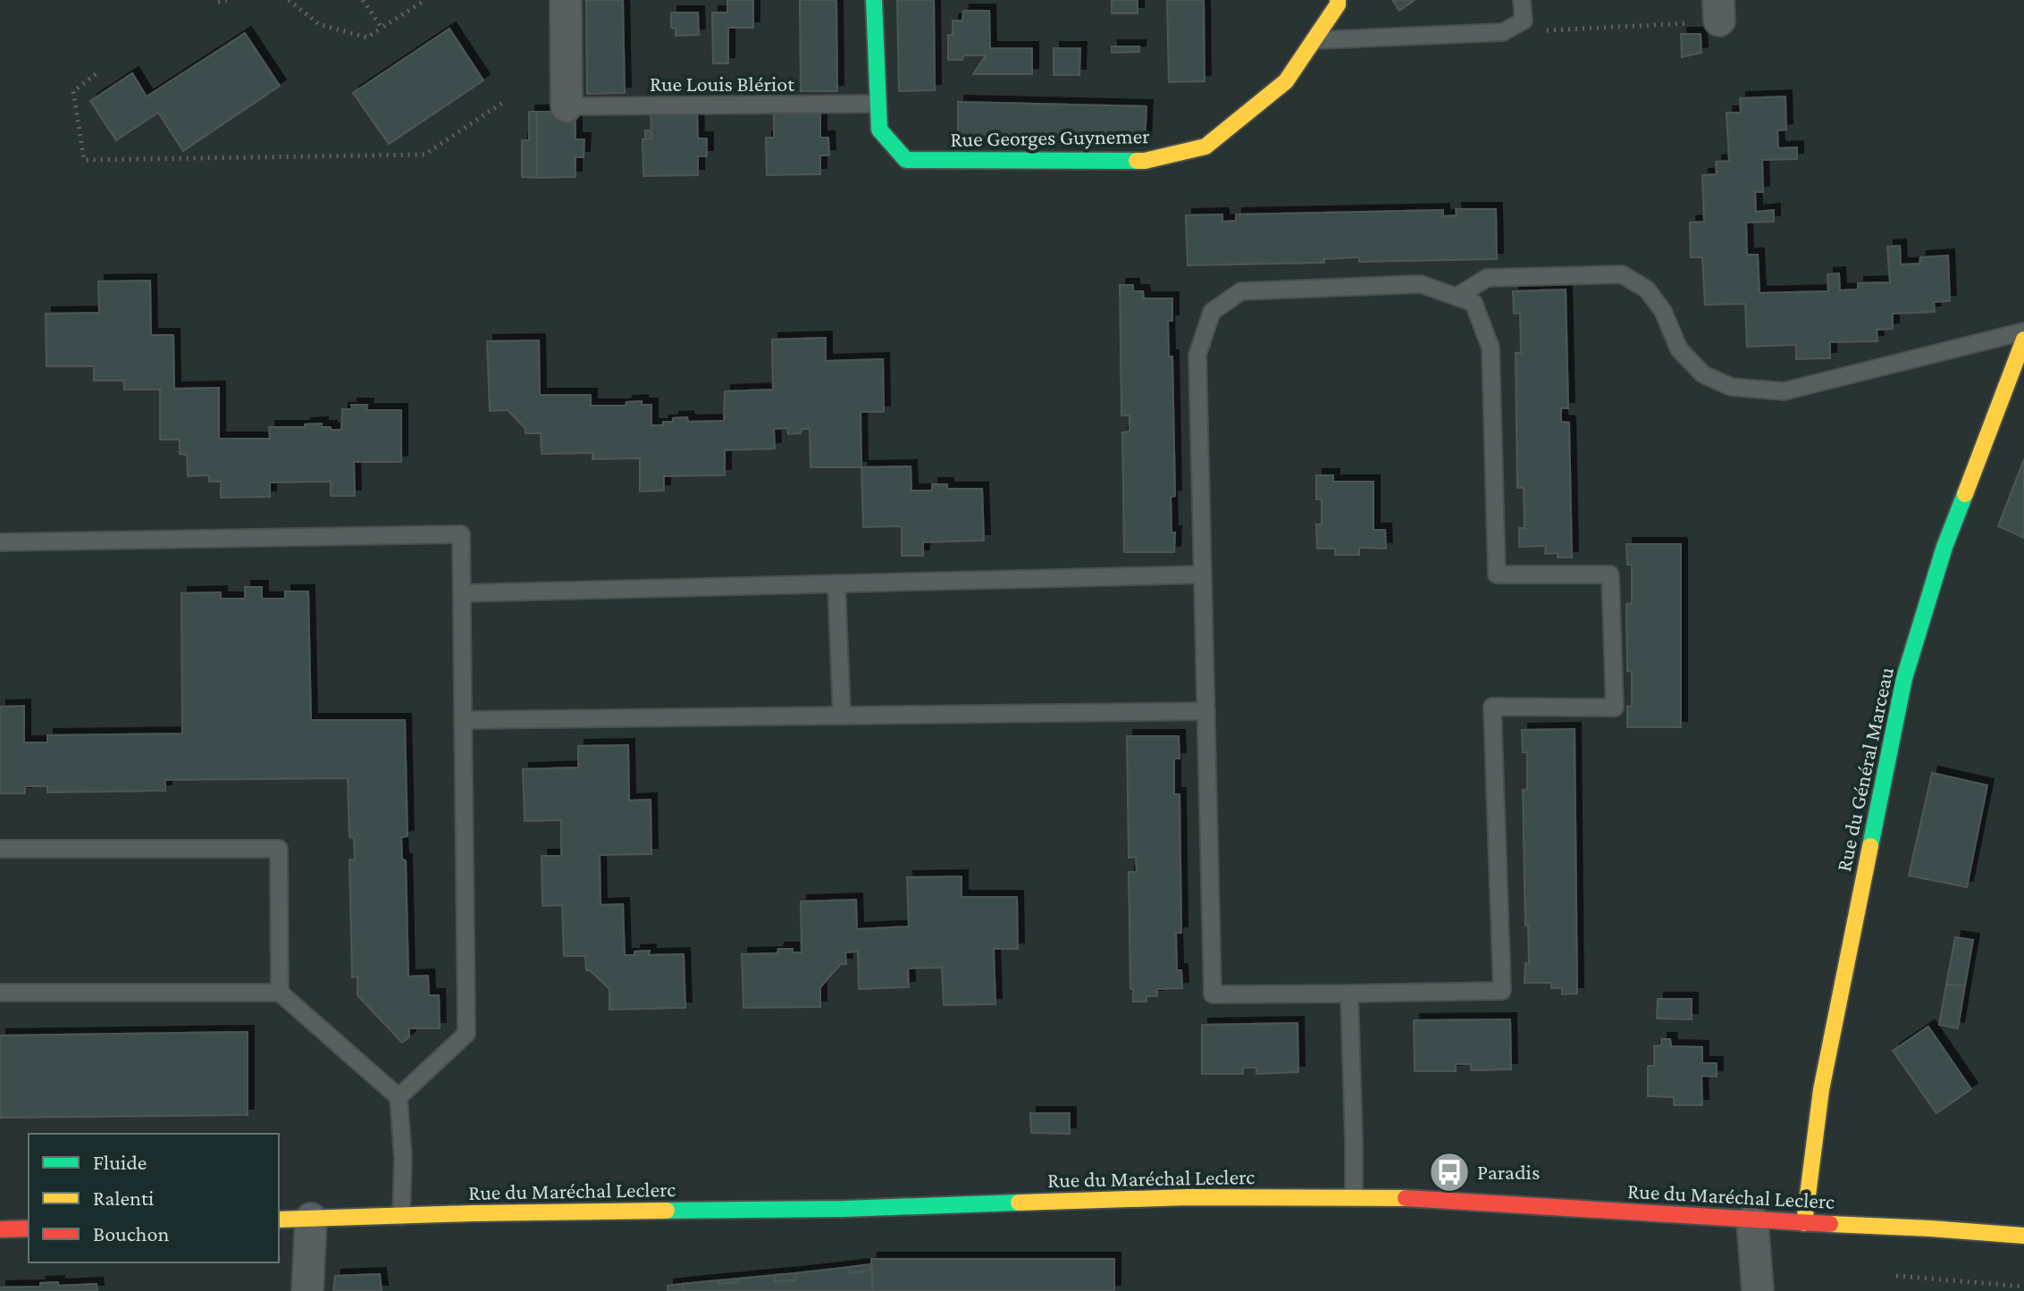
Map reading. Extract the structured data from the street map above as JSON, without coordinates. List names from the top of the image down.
{
  "streets": {
    "main road": ["Rue Georges Guynemer", "Rue du Général Marceau", "Rue du Maréchal Leclerc"],
    "lane": ["Rue Louis Blériot"]
  },
  "crossings": [
    ["Rue Louis Blériot", "Rue Georges Guynemer"],
    ["Rue du Général Marceau", "Rue du Maréchal Leclerc"]
  ],
  "places": {
    "bus stop": ["Paradis"]
  },
  "legend": ["Fluide", "Ralenti", "Bouchon"]
}
